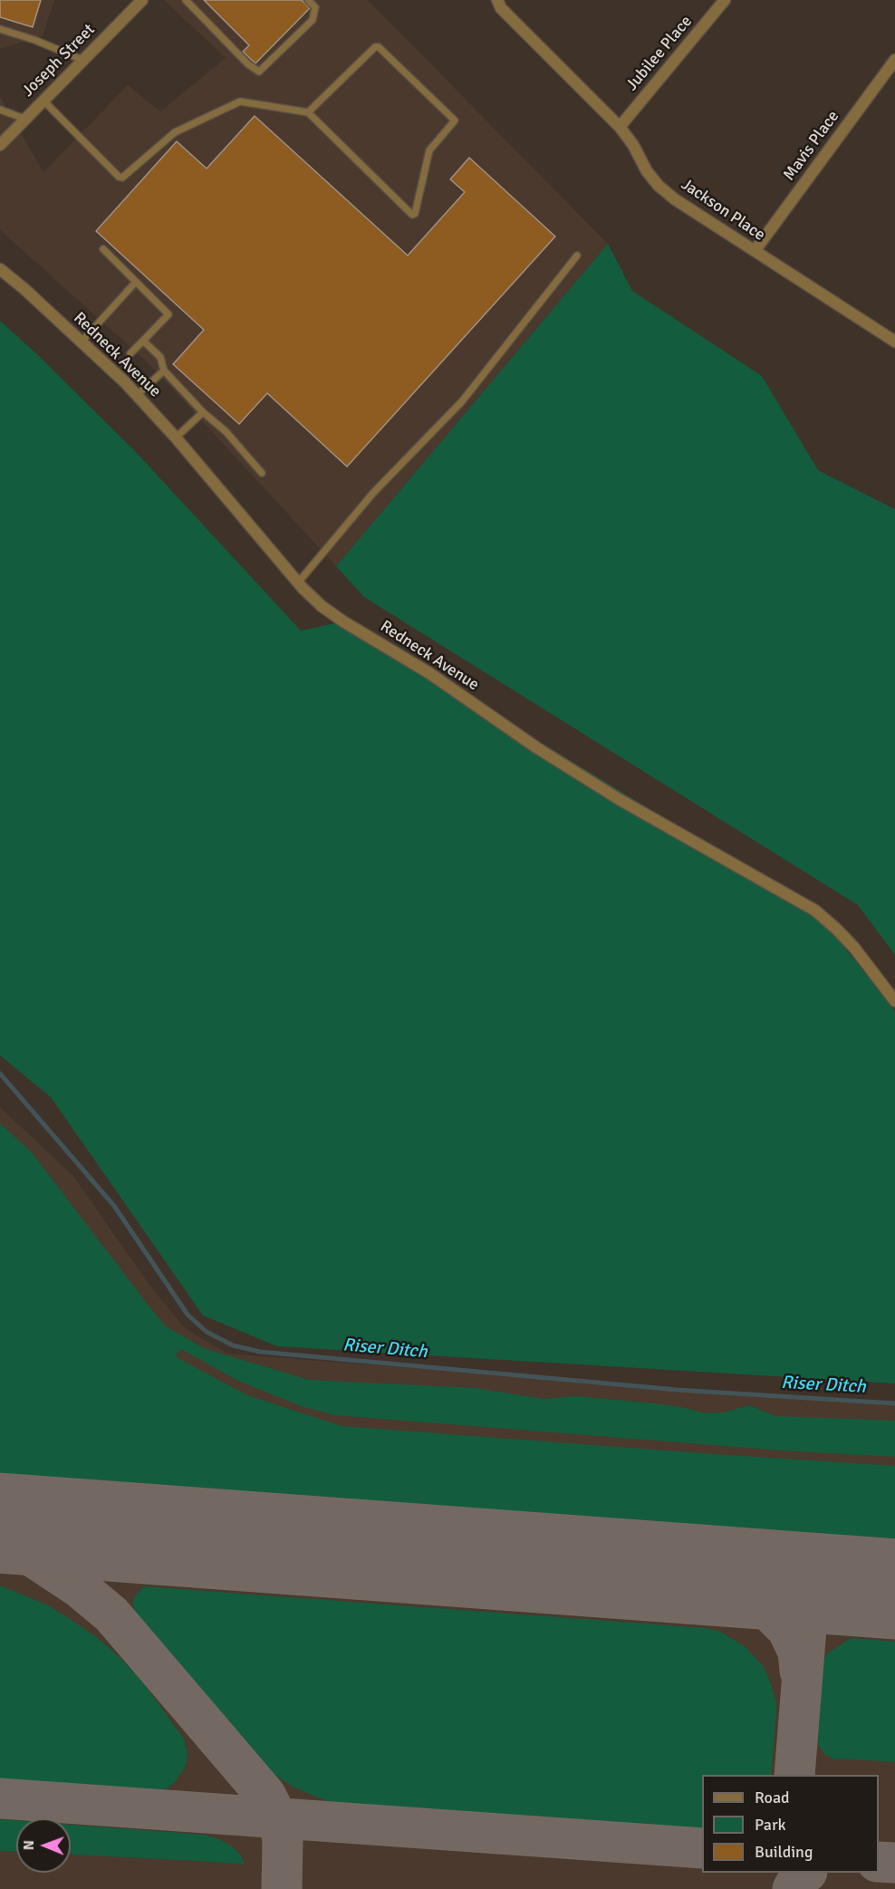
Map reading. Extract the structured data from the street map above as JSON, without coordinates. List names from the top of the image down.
{
  "streets": {
    "street": [
      "Jubilee Place",
      "Joseph Street",
      "Mavis Place",
      "Jackson Place",
      "Redneck Avenue"
    ]
  },
  "crossings": [
    ["Jubilee Place", "Jackson Place"],
    ["Mavis Place", "Jackson Place"]
  ],
  "water": ["Riser Ditch"],
  "legend": ["Road", "Park", "Building"],
  "north": "left"
}
